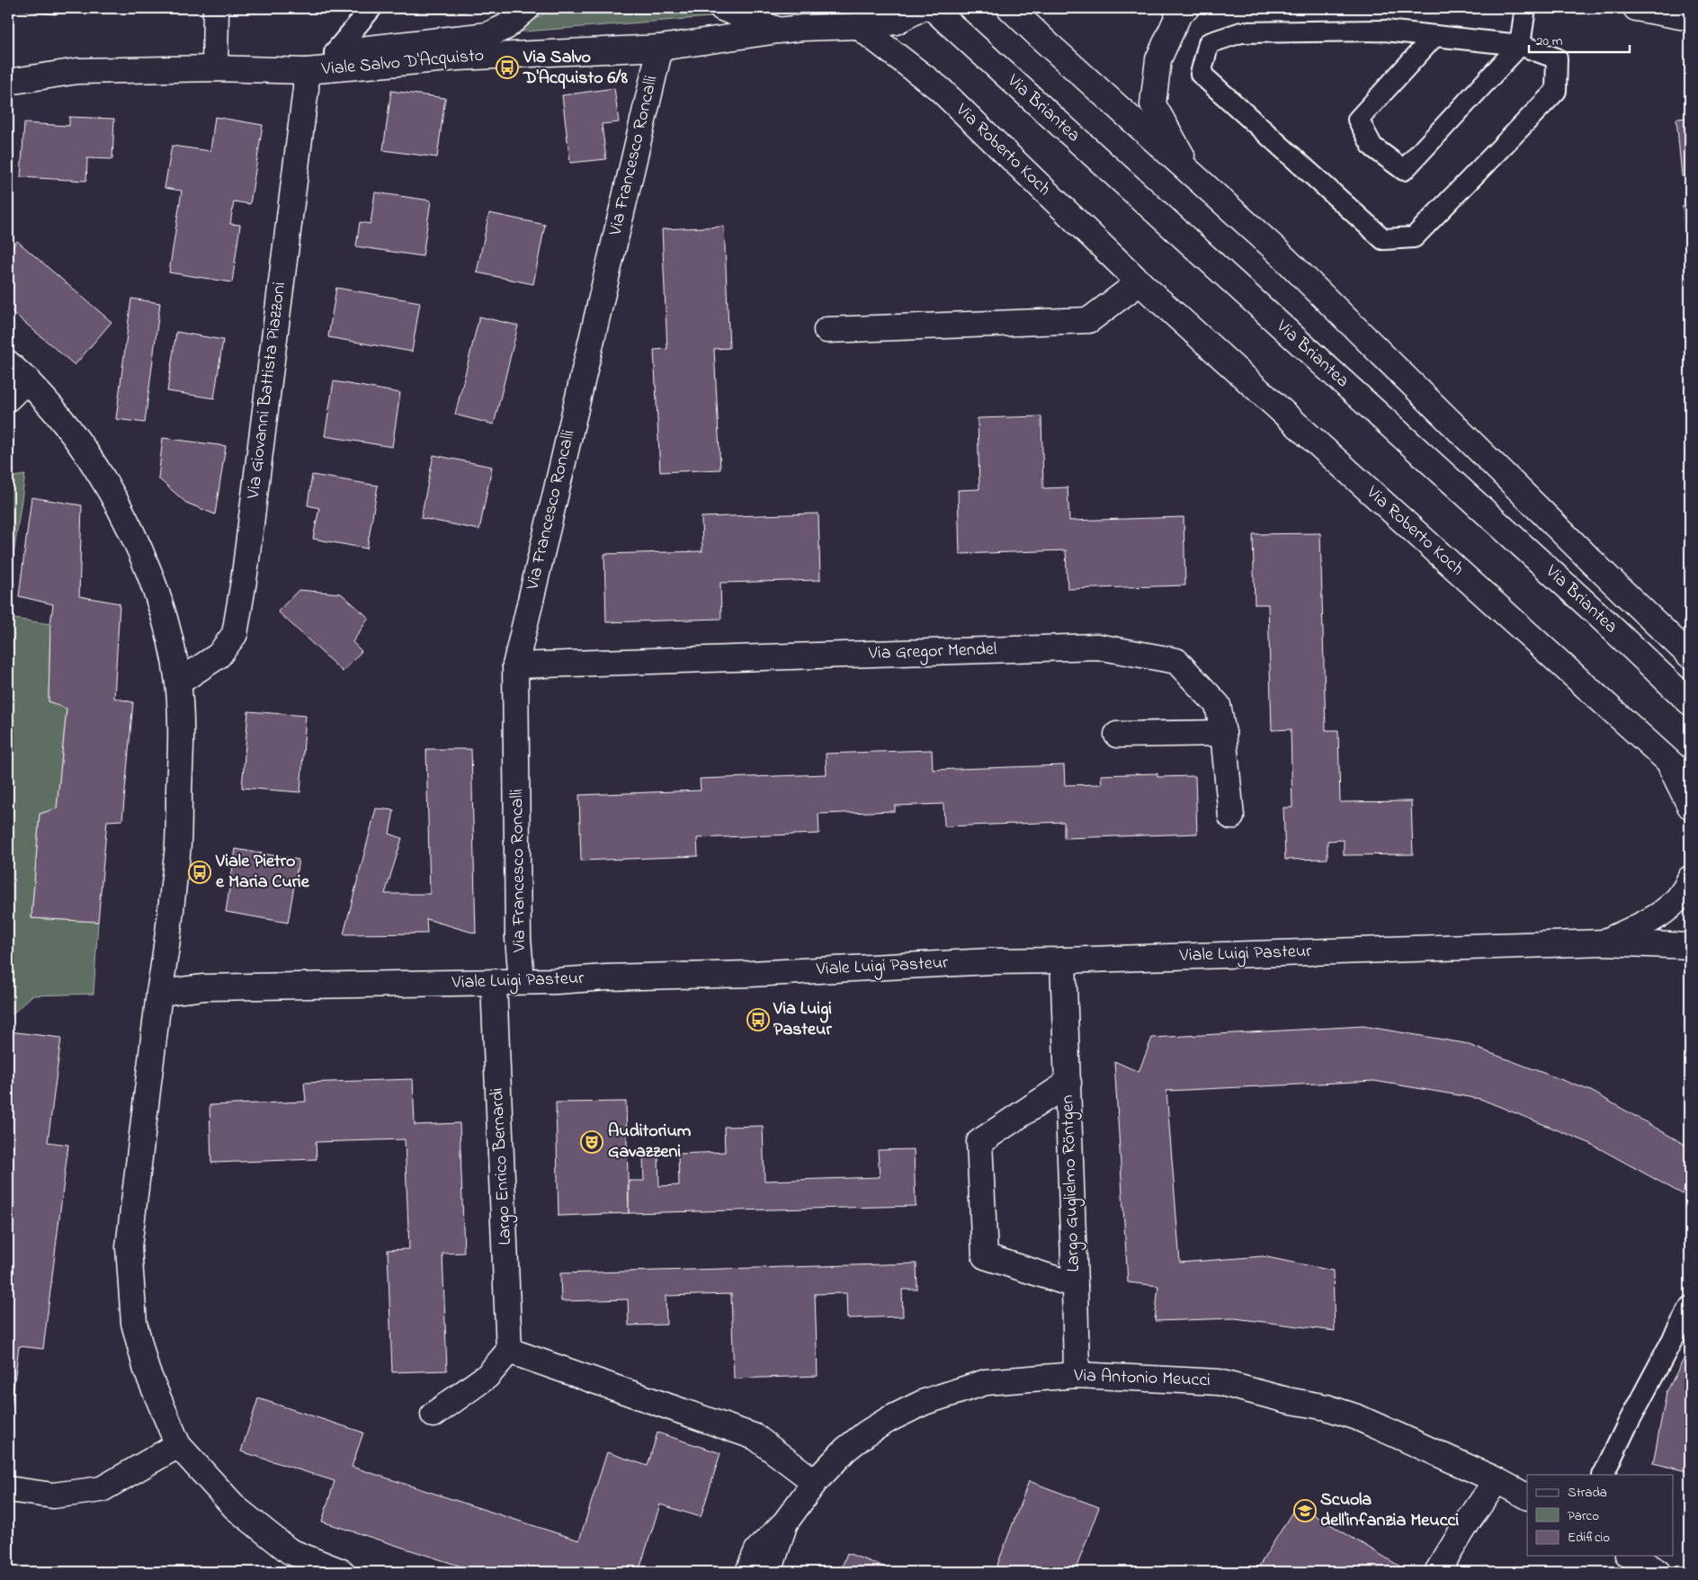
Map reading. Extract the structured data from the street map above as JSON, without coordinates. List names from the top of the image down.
{
  "streets": {
    "street": [
      "Viale Salvo D'Acquisto",
      "Via Briantea",
      "Via Roberto Koch",
      "Via Francesco Roncalli",
      "Via Giovanni Battista Piazzoni",
      "Via Gregor Mendel",
      "Viale Luigi Pasteur",
      "Largo Enrico Bernardi",
      "Largo Guglielmo Röntgen",
      "Via Antonio Meucci"
    ]
  },
  "crossings": [
    ["Viale Salvo D'Acquisto", "Via Roberto Koch"],
    ["Viale Salvo D'Acquisto", "Via Francesco Roncalli"],
    ["Viale Salvo D'Acquisto", "Via Giovanni Battista Piazzoni"],
    ["Via Francesco Roncalli", "Via Gregor Mendel"],
    ["Via Francesco Roncalli", "Viale Luigi Pasteur"],
    ["Viale Luigi Pasteur", "Largo Enrico Bernardi"],
    ["Viale Luigi Pasteur", "Largo Guglielmo Röntgen"],
    ["Largo Guglielmo Röntgen", "Via Antonio Meucci"]
  ],
  "places": {
    "bus stop": ["Via Salvo D'Acquisto 6/8", "Viale Pietro e Maria Curie", "Via Luigi Pasteur"],
    "theatre": ["Auditorium Gavazzeni"],
    "school or university": ["Scuola dell'infanzia Meucci"]
  },
  "legend": ["Strada", "Parco", "Edificio"],
  "scale_bar": "20 m"
}
